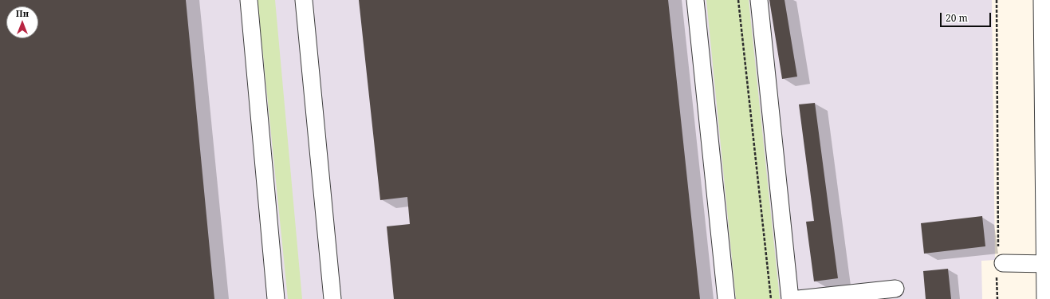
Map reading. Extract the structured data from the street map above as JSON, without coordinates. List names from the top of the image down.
{
  "scale_bar": "20 m",
  "north": "top"
}
